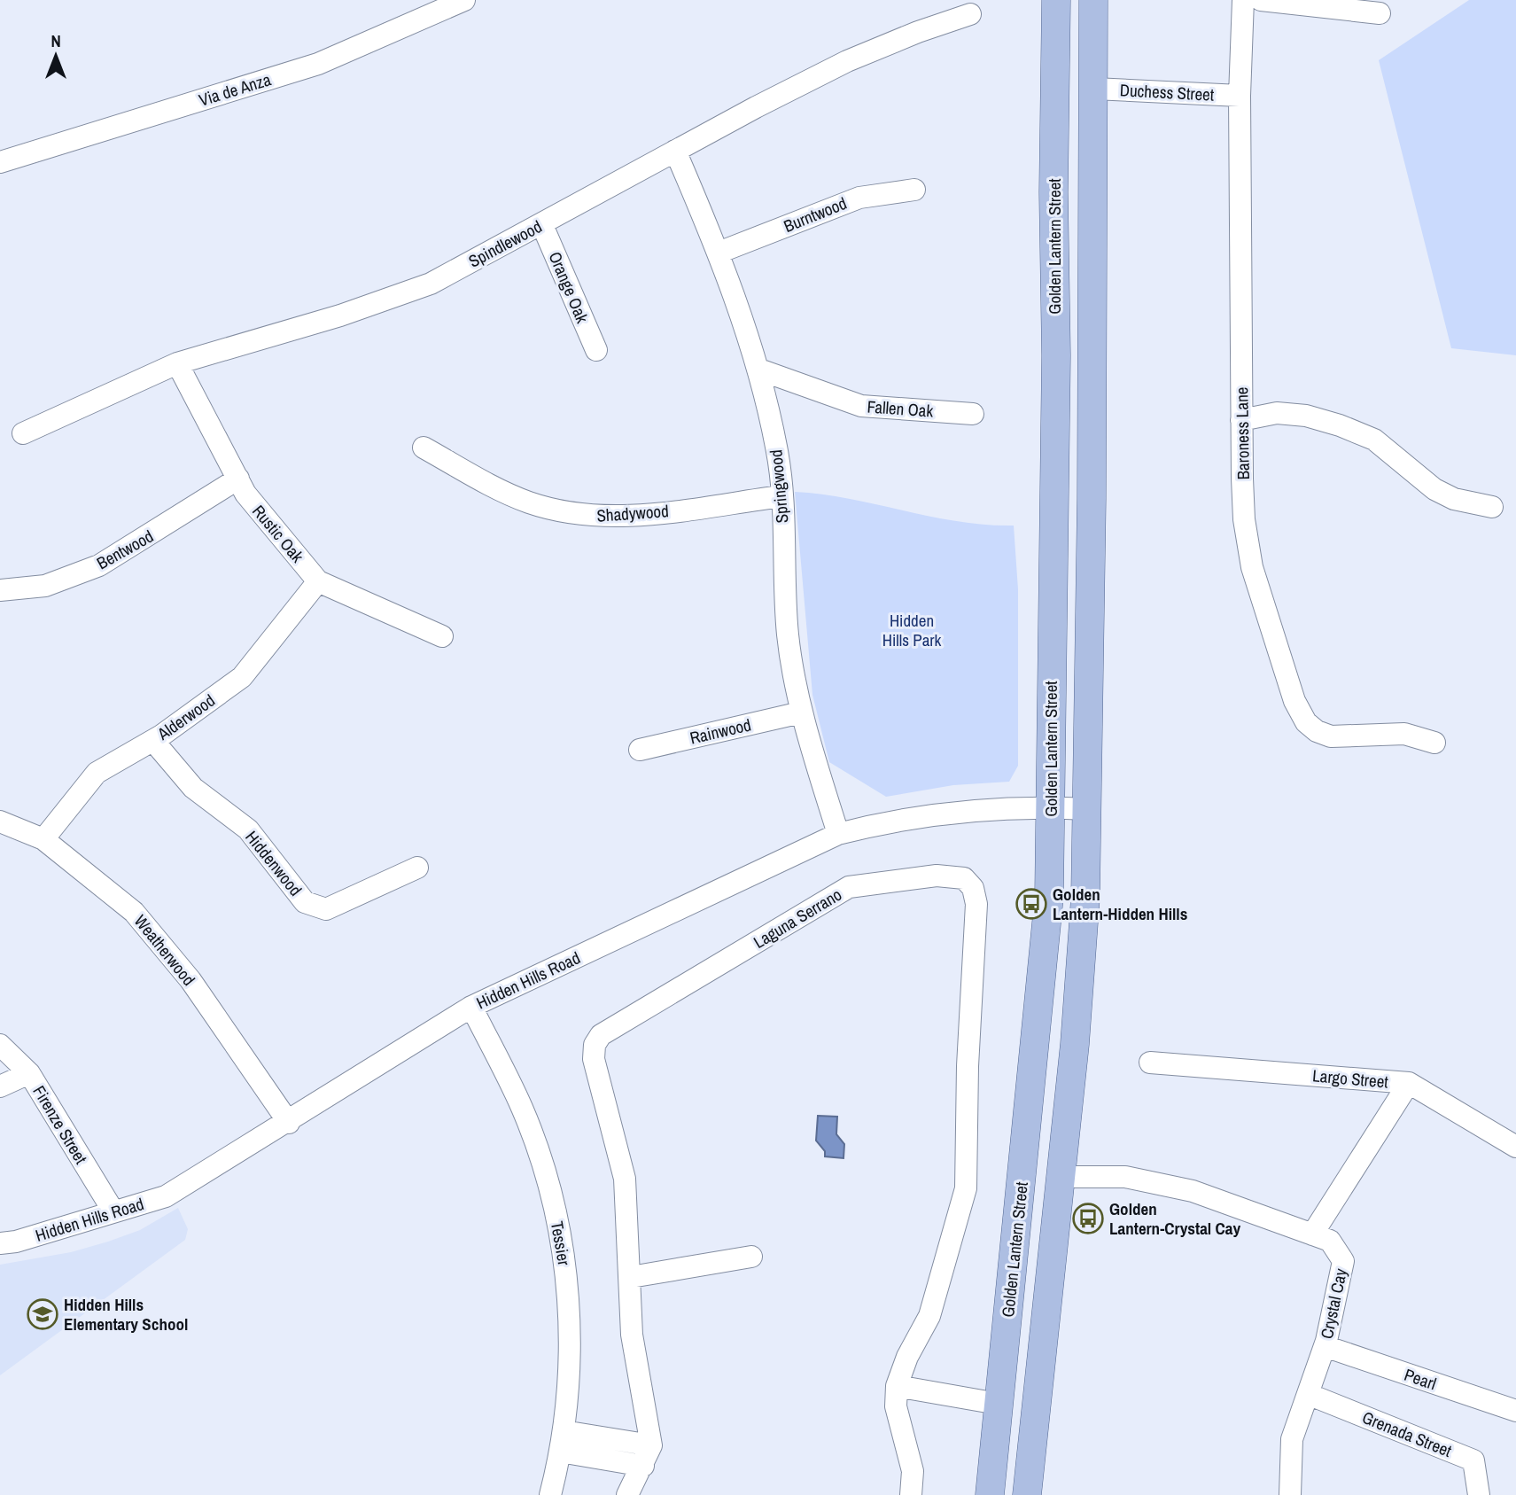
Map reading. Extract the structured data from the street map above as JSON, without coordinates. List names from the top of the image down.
{
  "streets": {
    "main road": ["Golden Lantern Street"],
    "street": [
      "Via de Anza",
      "Duchess Street",
      "Burntwood",
      "Spindlewood",
      "Orange Oak",
      "Fallen Oak",
      "Baroness Lane",
      "Springwood",
      "Shadywood",
      "Rustic Oak",
      "Bentwood",
      "Alderwood",
      "Rainwood",
      "Hiddenwood",
      "Laguna Serrano",
      "Weatherwood",
      "Hidden Hills Road",
      "Largo Street",
      "Firenze Street",
      "Tessier",
      "Crystal Cay",
      "Pearl",
      "Grenada Street"
    ]
  },
  "crossings": [
    ["Duchess Street", "Baroness Lane"],
    ["Burntwood", "Springwood"],
    ["Spindlewood", "Orange Oak"],
    ["Spindlewood", "Springwood"],
    ["Spindlewood", "Rustic Oak"],
    ["Golden Lantern Street", "Hidden Hills Road"],
    ["Fallen Oak", "Springwood"],
    ["Springwood", "Shadywood"],
    ["Springwood", "Rainwood"],
    ["Springwood", "Hidden Hills Road"],
    ["Rustic Oak", "Bentwood"],
    ["Rustic Oak", "Alderwood"],
    ["Alderwood", "Hiddenwood"],
    ["Alderwood", "Weatherwood"],
    ["Weatherwood", "Hidden Hills Road"],
    ["Hidden Hills Road", "Firenze Street"],
    ["Hidden Hills Road", "Tessier"],
    ["Largo Street", "Crystal Cay"],
    ["Crystal Cay", "Pearl"],
    ["Crystal Cay", "Grenada Street"]
  ],
  "parks": ["Hidden Hills Park"],
  "places": {
    "bus stop": ["Golden Lantern-Hidden Hills", "Golden Lantern-Crystal Cay"],
    "school or university": ["Hidden Hills Elementary School"]
  },
  "north": "top"
}
